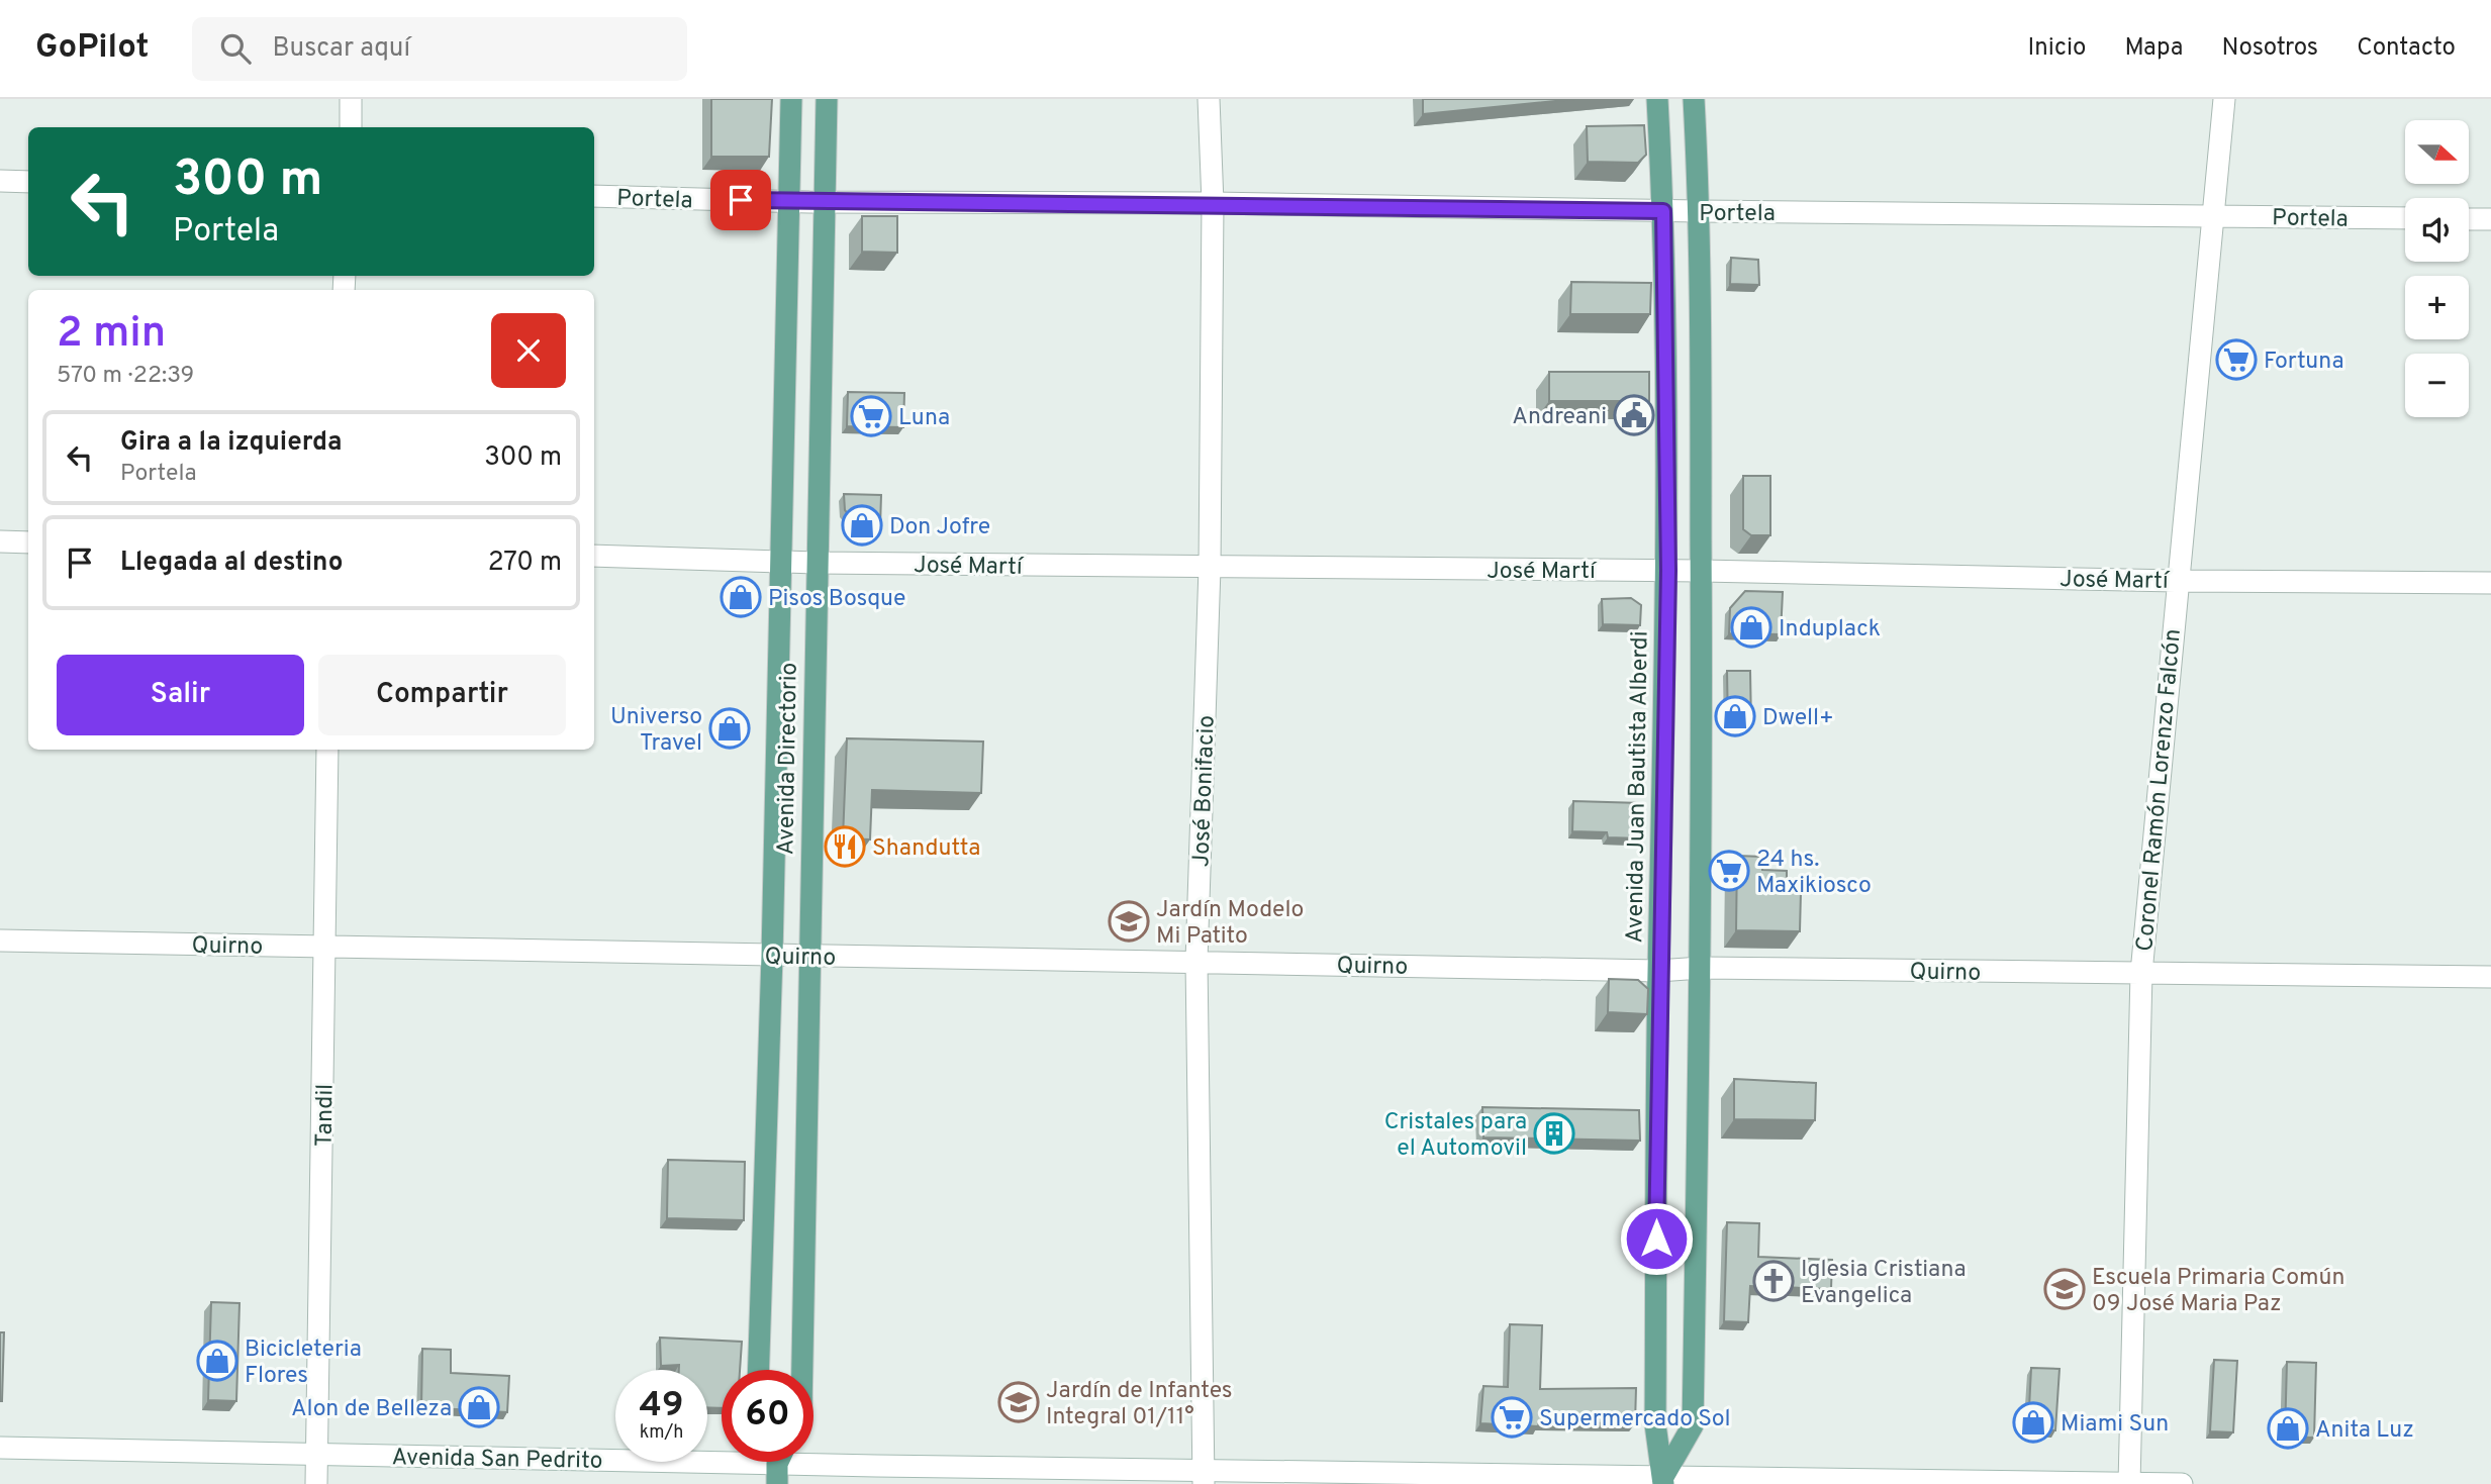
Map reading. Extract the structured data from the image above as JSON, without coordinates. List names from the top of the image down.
{
  "streets": {
    "main road": ["Avenida Directorio", "Avenida Juan Bautista Alberdi"],
    "street": [
      "Portela",
      "José Martí",
      "Coronel Ramón Lorenzo Falcón",
      "José Bonifacio",
      "Quirno",
      "Tandil",
      "Avenida San Pedrito"
    ]
  },
  "crossings": [
    ["Portela", "Avenida Directorio"],
    ["Portela", "Avenida Juan Bautista Alberdi"],
    ["Portela", "Coronel Ramón Lorenzo Falcón"],
    ["Portela", "José Bonifacio"],
    ["José Martí", "Avenida Directorio"],
    ["José Martí", "Avenida Juan Bautista Alberdi"],
    ["José Martí", "Coronel Ramón Lorenzo Falcón"],
    ["José Martí", "José Bonifacio"],
    ["Avenida Directorio", "Quirno"],
    ["Avenida Juan Bautista Alberdi", "Quirno"],
    ["Avenida Juan Bautista Alberdi", "Avenida San Pedrito"],
    ["Coronel Ramón Lorenzo Falcón", "Quirno"],
    ["Coronel Ramón Lorenzo Falcón", "Avenida San Pedrito"],
    ["José Bonifacio", "Quirno"],
    ["José Bonifacio", "Avenida San Pedrito"],
    ["Quirno", "Tandil"],
    ["Tandil", "Avenida San Pedrito"]
  ],
  "places": {
    "supermarket": [
      "Fortuna",
      "Luna",
      "24 hs. Maxikiosco",
      "Supermercado Sol"
    ],
    "public building": ["Andreani"],
    "shop": [
      "Don Jofre",
      "Pisos Bosque",
      "Induplack",
      "Dwell+",
      "Universo Travel",
      "Bicicleteria Flores",
      "Alon de Belleza",
      "Miami Sun",
      "Anita Luz"
    ],
    "restaurant": ["Shandutta"],
    "school or university": ["Jardín Modelo Mi Patito", "Escuela Primaria Común 09 José Maria Paz", "Jardín de Infantes Integral 01/11°"],
    "building": ["Cristales para el Automovil"],
    "church": ["Iglesia Cristiana Evangelica"]
  },
  "north": "right",
  "page": {
    "header": "GoPilot",
    "search": "Buscar aquí",
    "nav": [
      "Inicio",
      "Mapa",
      "Nosotros",
      "Contacto"
    ],
    "map_buttons": ["+", "−"],
    "turn": ["300 m", "Portela"],
    "heading": ["2 min", "570 m · 22:39"],
    "list": [
      {
        "name": "Gira a la izquierda",
        "note": "Portela",
        "value": "300 m"
      },
      {
        "name": "Llegada al destino",
        "value": "270 m"
      }
    ],
    "buttons": ["Salir", "Compartir"],
    "speed": "49 km/h",
    "limit": "60"
  }
}
